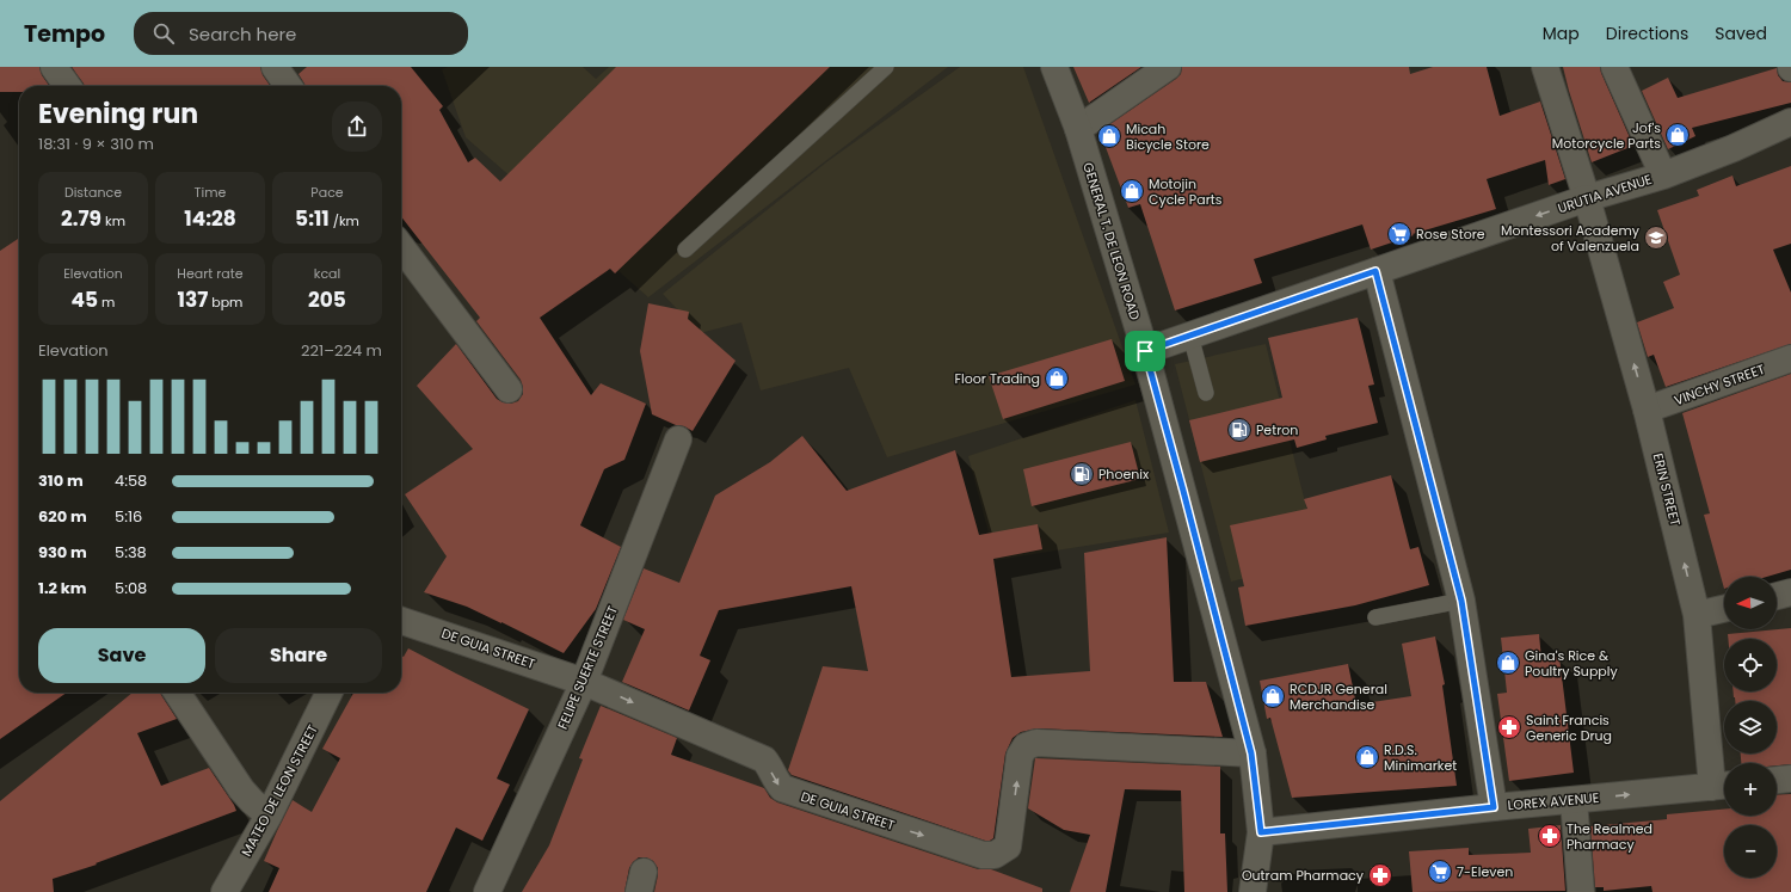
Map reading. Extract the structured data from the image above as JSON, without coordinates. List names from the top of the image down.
{
  "streets": {
    "street": [
      "URUTIA AVENUE",
      "GENERAL T. DE LEON ROAD",
      "VINCHY STREET",
      "ERIN STREET",
      "DE GUIA STREET",
      "FELIPE SUERTE STREET",
      "MATEO DE LEON STREET",
      "LOREX AVENUE"
    ]
  },
  "crossings": [
    ["URUTIA AVENUE", "GENERAL T. DE LEON ROAD"],
    ["URUTIA AVENUE", "ERIN STREET"],
    ["GENERAL T. DE LEON ROAD", "DE GUIA STREET"],
    ["GENERAL T. DE LEON ROAD", "LOREX AVENUE"],
    ["VINCHY STREET", "ERIN STREET"],
    ["ERIN STREET", "LOREX AVENUE"],
    ["DE GUIA STREET", "FELIPE SUERTE STREET"]
  ],
  "one_way": ["DE GUIA STREET"],
  "places": {
    "shop": [
      "Jof's Motorcycle Parts",
      "Micah Bicycle Store",
      "Motojin Cycle Parts",
      "Floor Trading",
      "Gina's Rice & Poultry Supply",
      "RCDJR General Merchandise",
      "R.D.S. Minimarket"
    ],
    "supermarket": ["Rose Store", "7-Eleven"],
    "school or university": ["Montessori Academy of Valenzuela"],
    "fuel station": ["Petron", "Phoenix"],
    "pharmacy": ["Saint Francis Generic Drug", "The Realmed Pharmacy", "Outram Pharmacy"]
  },
  "north": "left",
  "page": {
    "header": "Tempo",
    "search": "Search here",
    "nav": ["Map", "Directions", "Saved"],
    "heading": ["Evening run", "18:31 · 9 × 310 m"],
    "stats": [
      ["Distance", "2.79 km"],
      ["Time", "14:28"],
      ["Pace", "5:11 /km"],
      ["Elevation", "45 m"],
      ["Heart rate", "137 bpm"],
      ["kcal", "205"]
    ],
    "chart": ["Elevation", "221–224 m"],
    "list": [
      {
        "name": "310 m",
        "note": "4:58"
      },
      {
        "name": "620 m",
        "note": "5:16"
      },
      {
        "name": "930 m",
        "note": "5:38"
      },
      {
        "name": "1.2 km",
        "note": "5:08"
      }
    ],
    "map_buttons": ["+", "−"],
    "buttons": ["Save", "Share"]
  }
}
